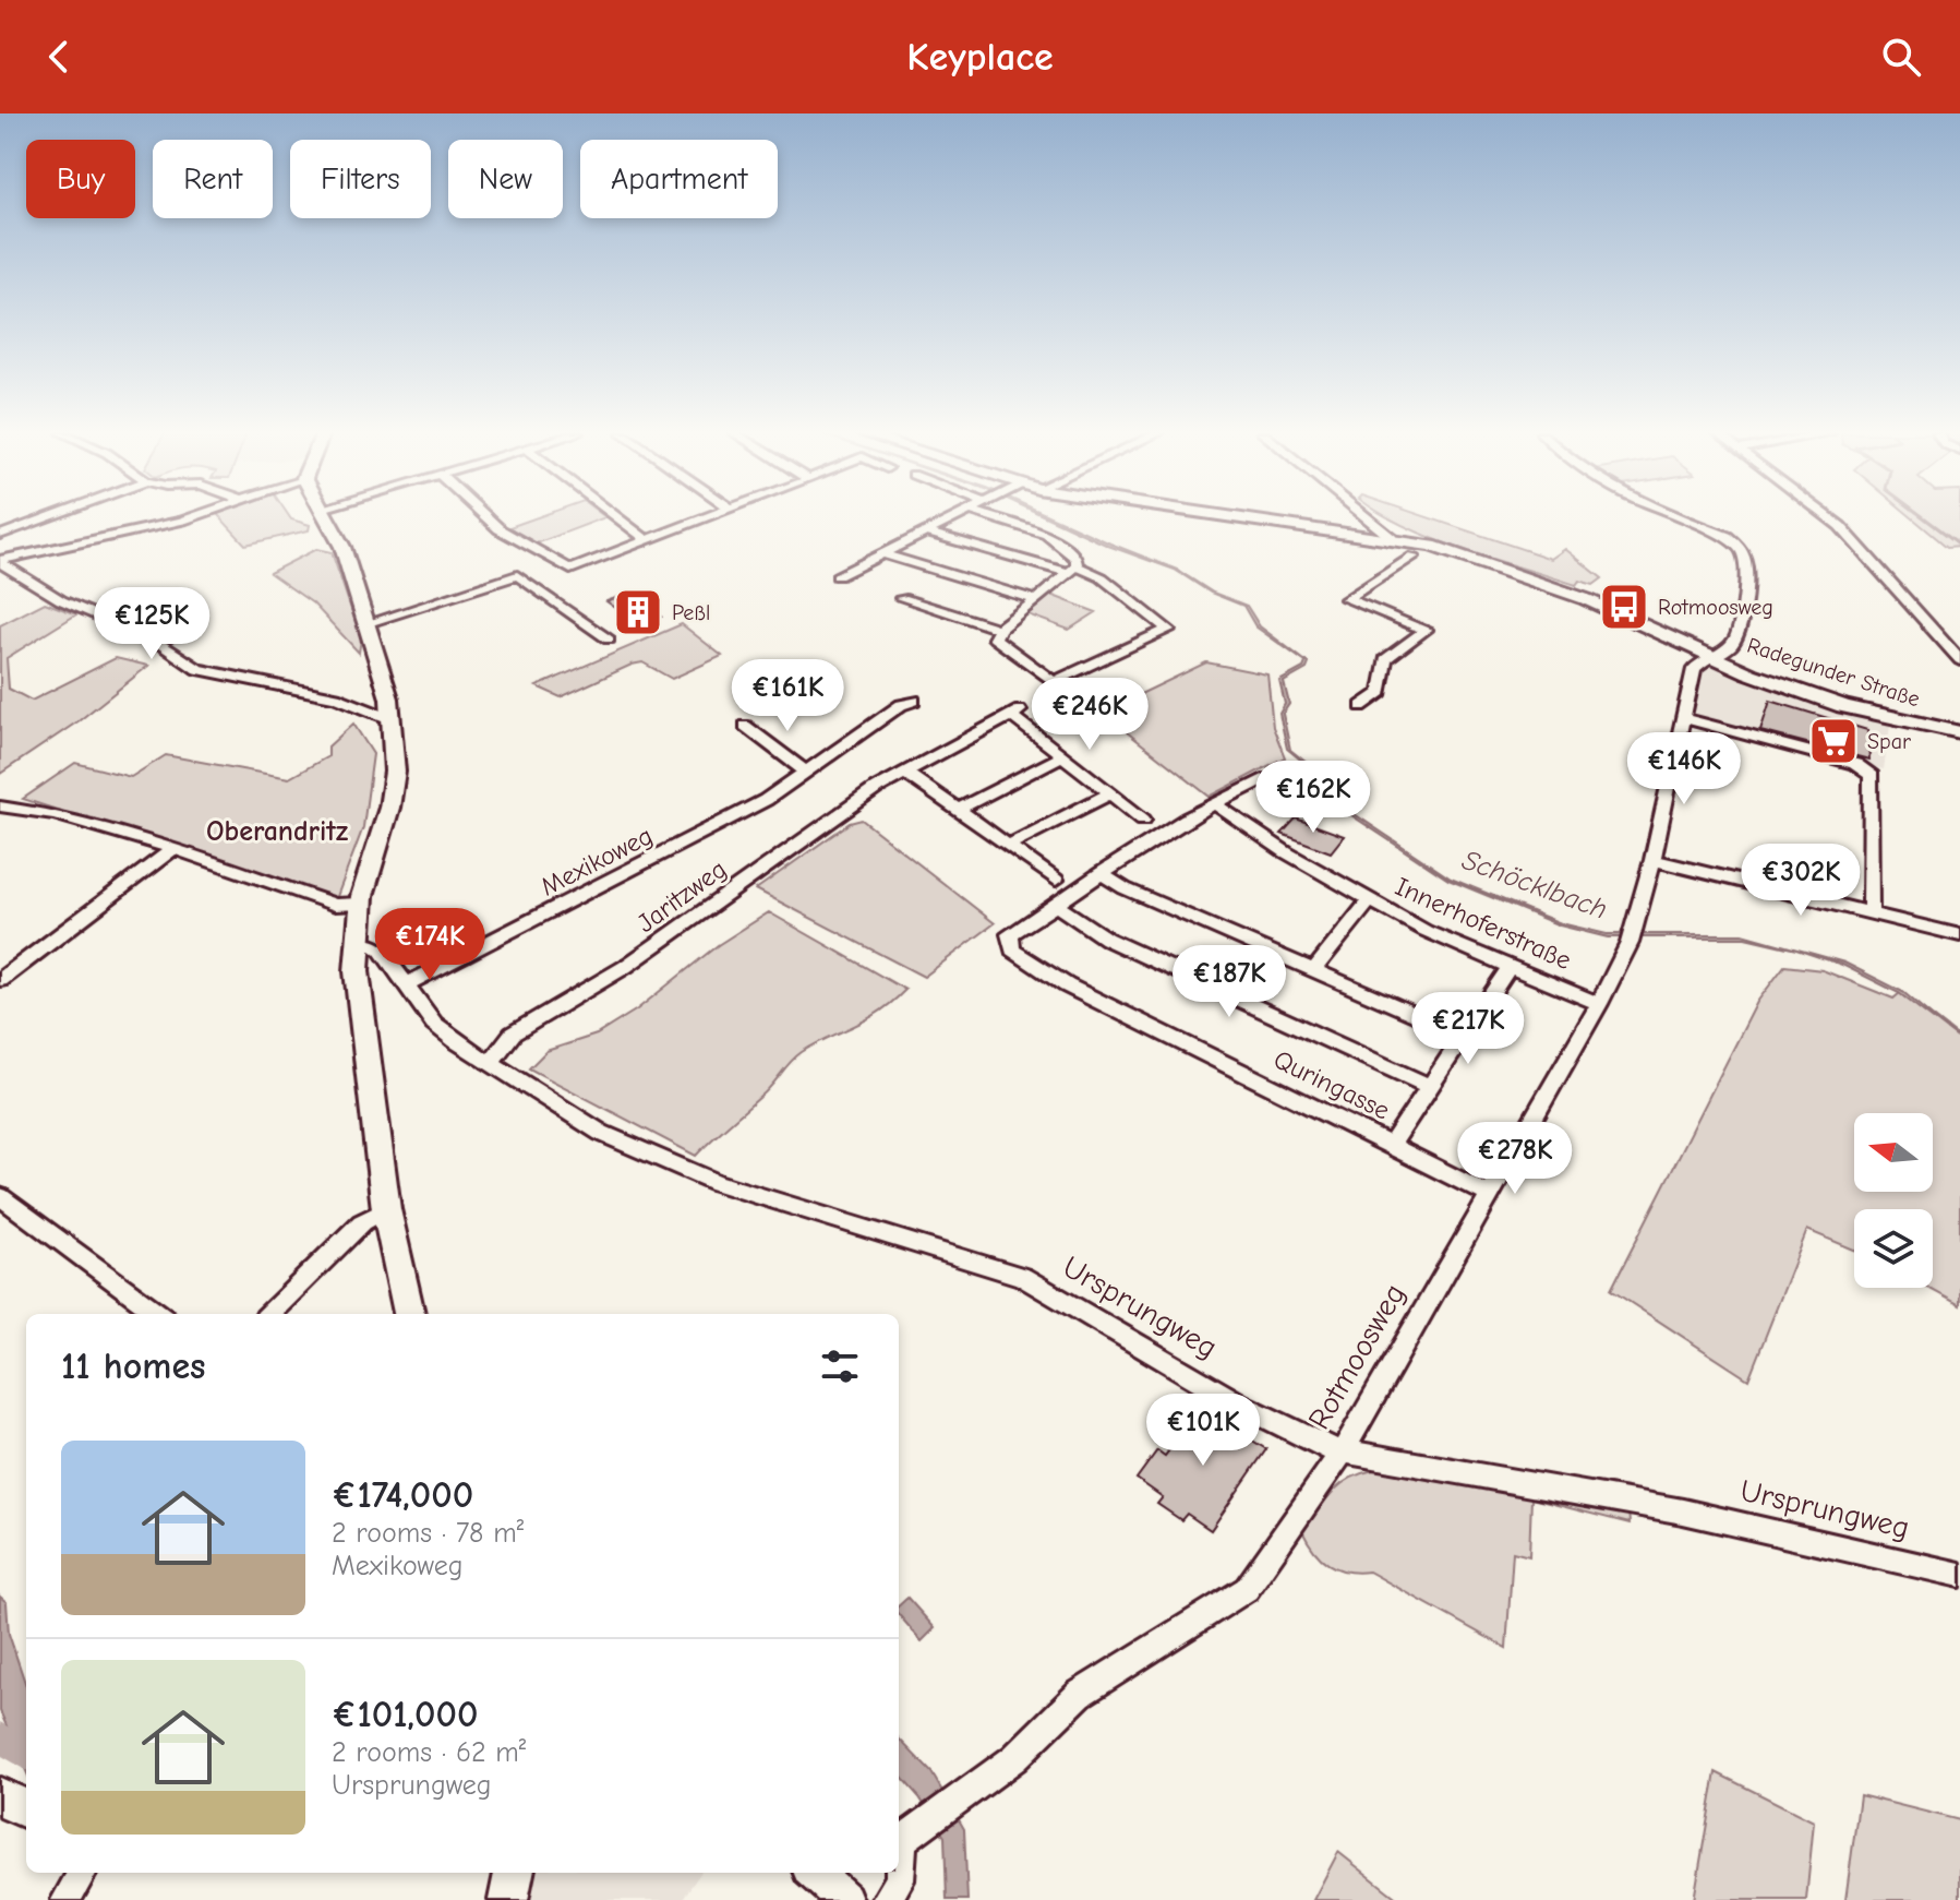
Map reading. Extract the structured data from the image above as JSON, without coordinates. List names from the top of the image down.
{
  "streets": {
    "main road": ["Radegunder Straße"],
    "street": [
      "Mexikoweg",
      "Jaritzweg",
      "Innerhoferstraße",
      "Quringasse",
      "Ursprungweg",
      "Rotmoosweg"
    ]
  },
  "crossings": [
    ["Radegunder Straße", "Rotmoosweg"],
    ["Mexikoweg", "Ursprungweg"],
    ["Jaritzweg", "Ursprungweg"],
    ["Innerhoferstraße", "Rotmoosweg"],
    ["Quringasse", "Rotmoosweg"],
    ["Ursprungweg", "Rotmoosweg"]
  ],
  "districts": ["Oberandritz"],
  "water": ["Schöcklbach"],
  "places": {
    "bus stop": ["Rotmoosweg"],
    "building": ["Peßl"],
    "supermarket": ["Spar"]
  },
  "north": "left",
  "page": {
    "header": "Keyplace",
    "chip": [
      "Buy",
      "Rent",
      "Filters",
      "New",
      "Apartment"
    ],
    "price": [
      "€125K",
      "€161K",
      "€246K",
      "€146K",
      "€162K",
      "€302K",
      "€174K",
      "€187K",
      "€217K",
      "€278K",
      "€101K"
    ],
    "heading": "11 homes",
    "list": [
      {
        "name": "€174,000",
        "note": "2 rooms · 78 m² · Mexikoweg"
      },
      {
        "name": "€101,000",
        "note": "2 rooms · 62 m² · Ursprungweg"
      }
    ]
  }
}
